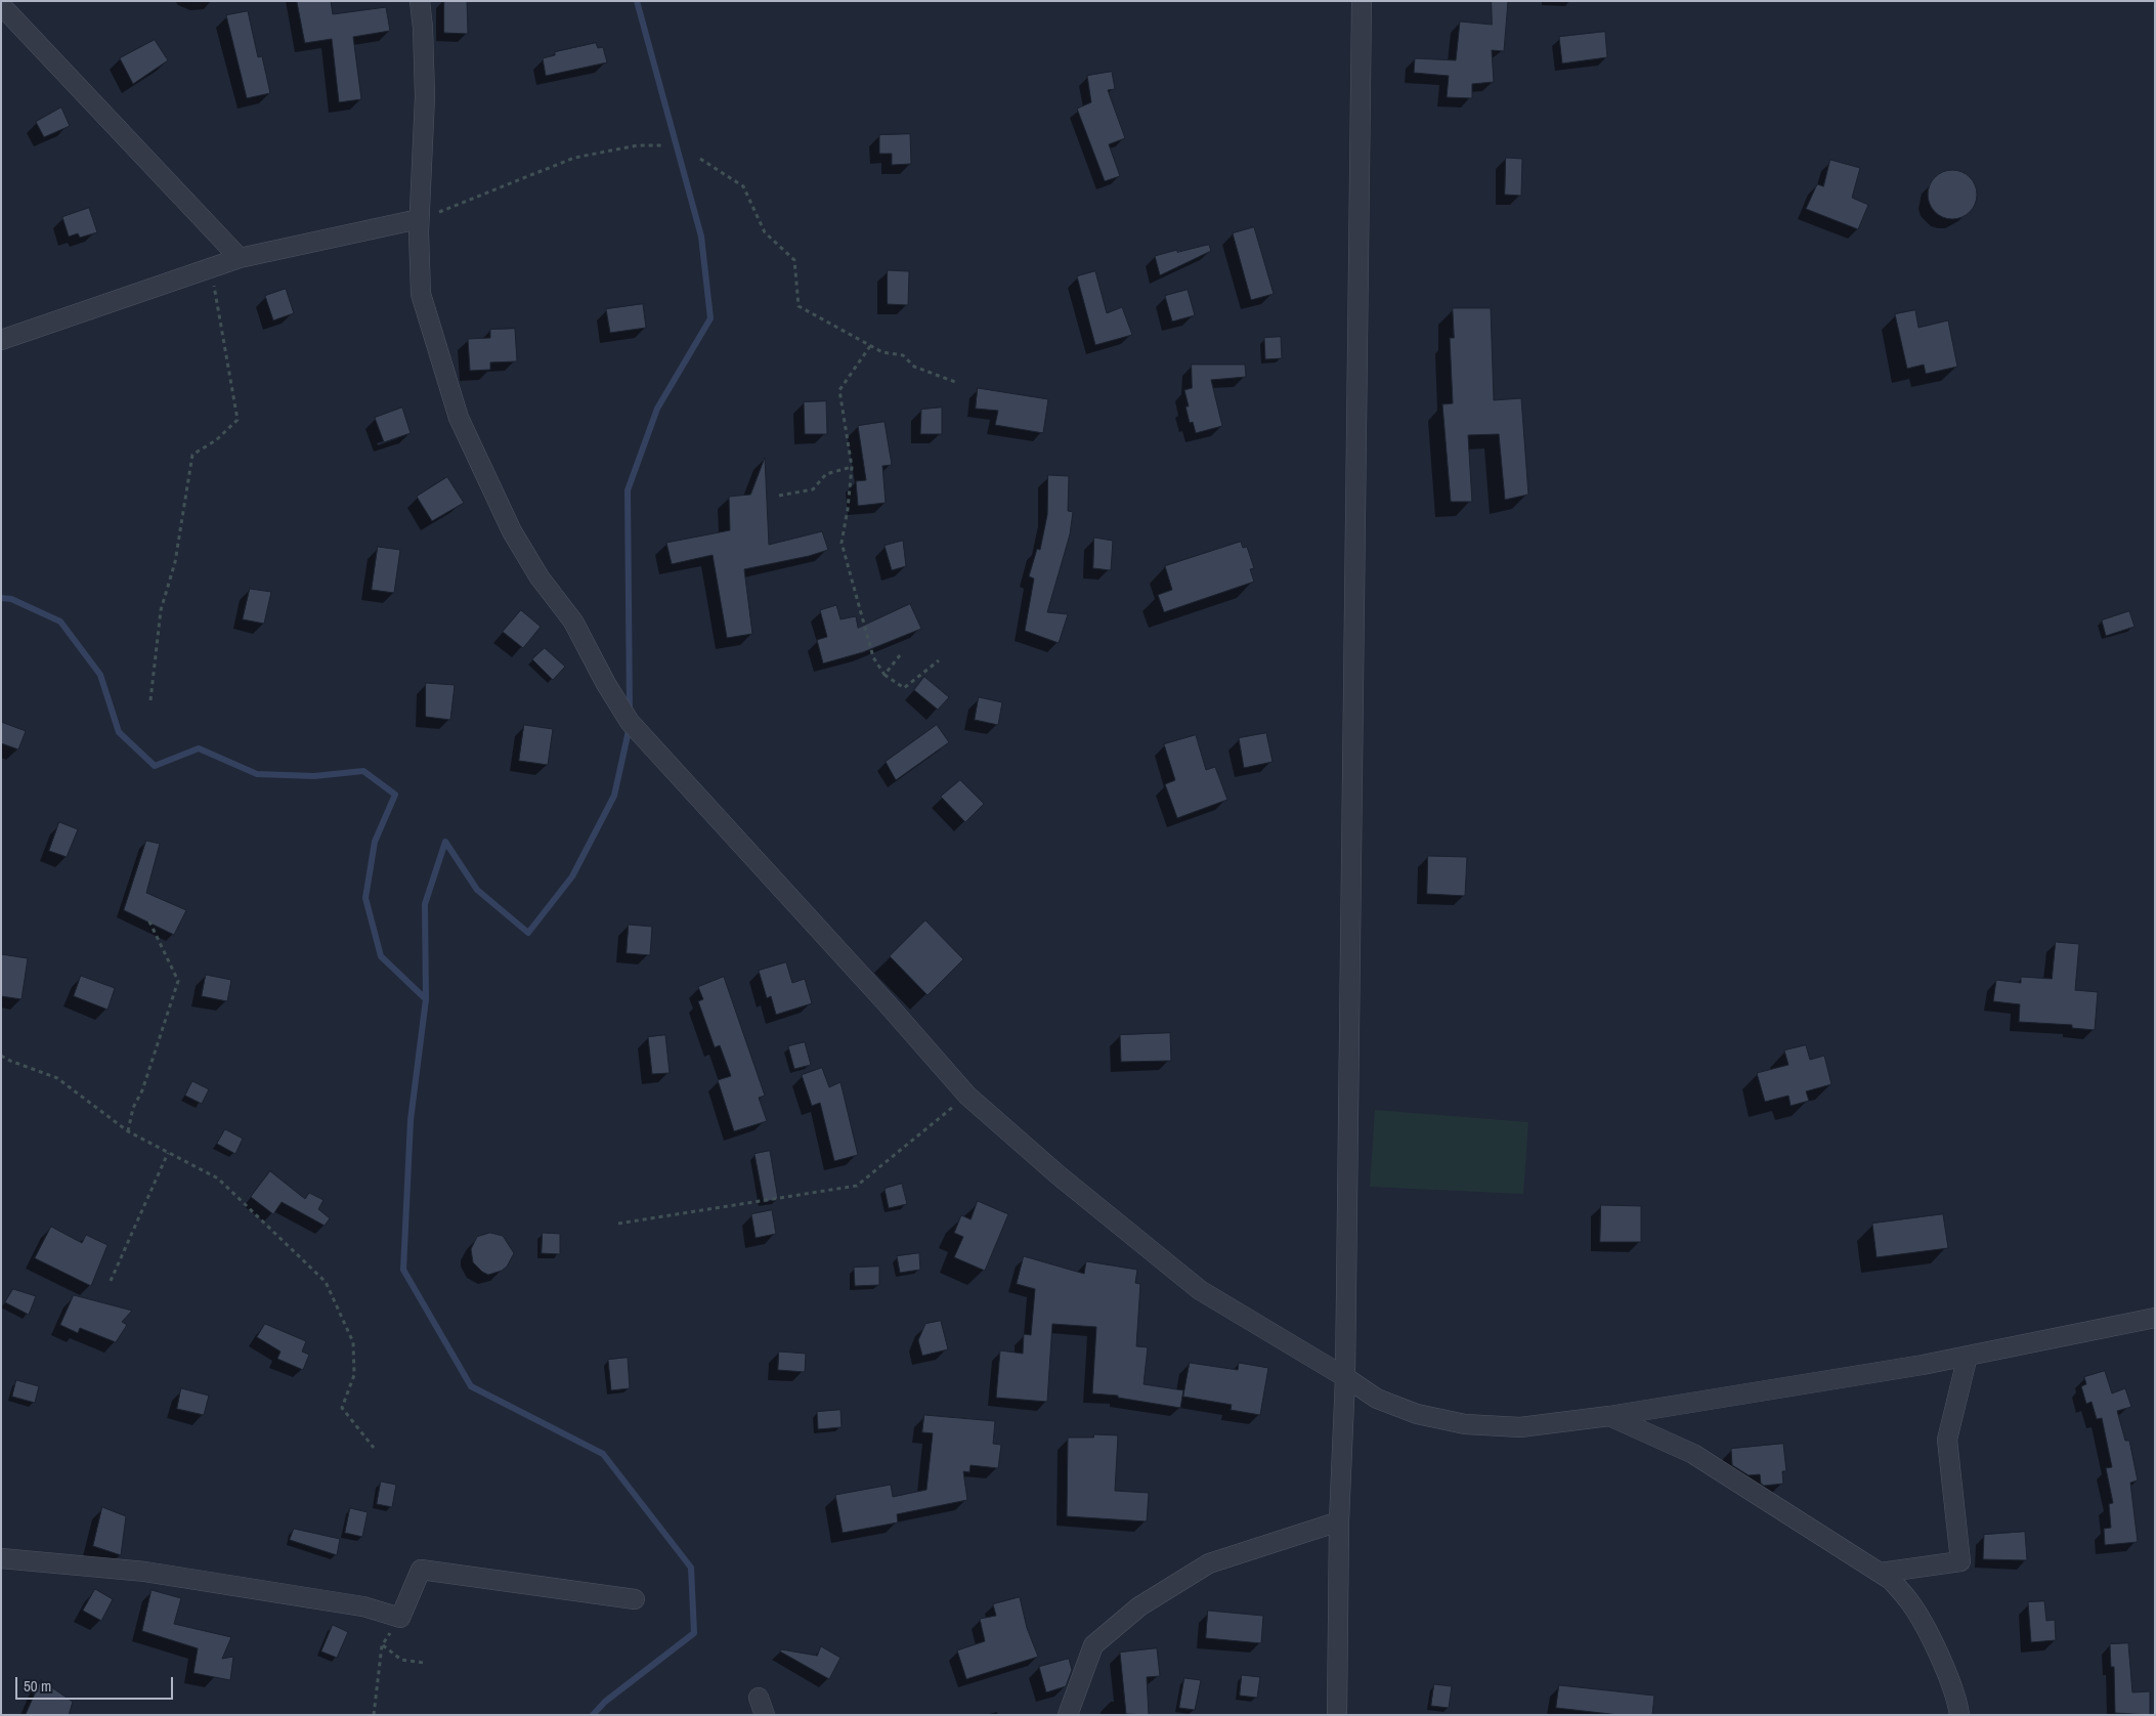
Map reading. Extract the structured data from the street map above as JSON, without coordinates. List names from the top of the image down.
{
  "scale_bar": "50 m"
}
